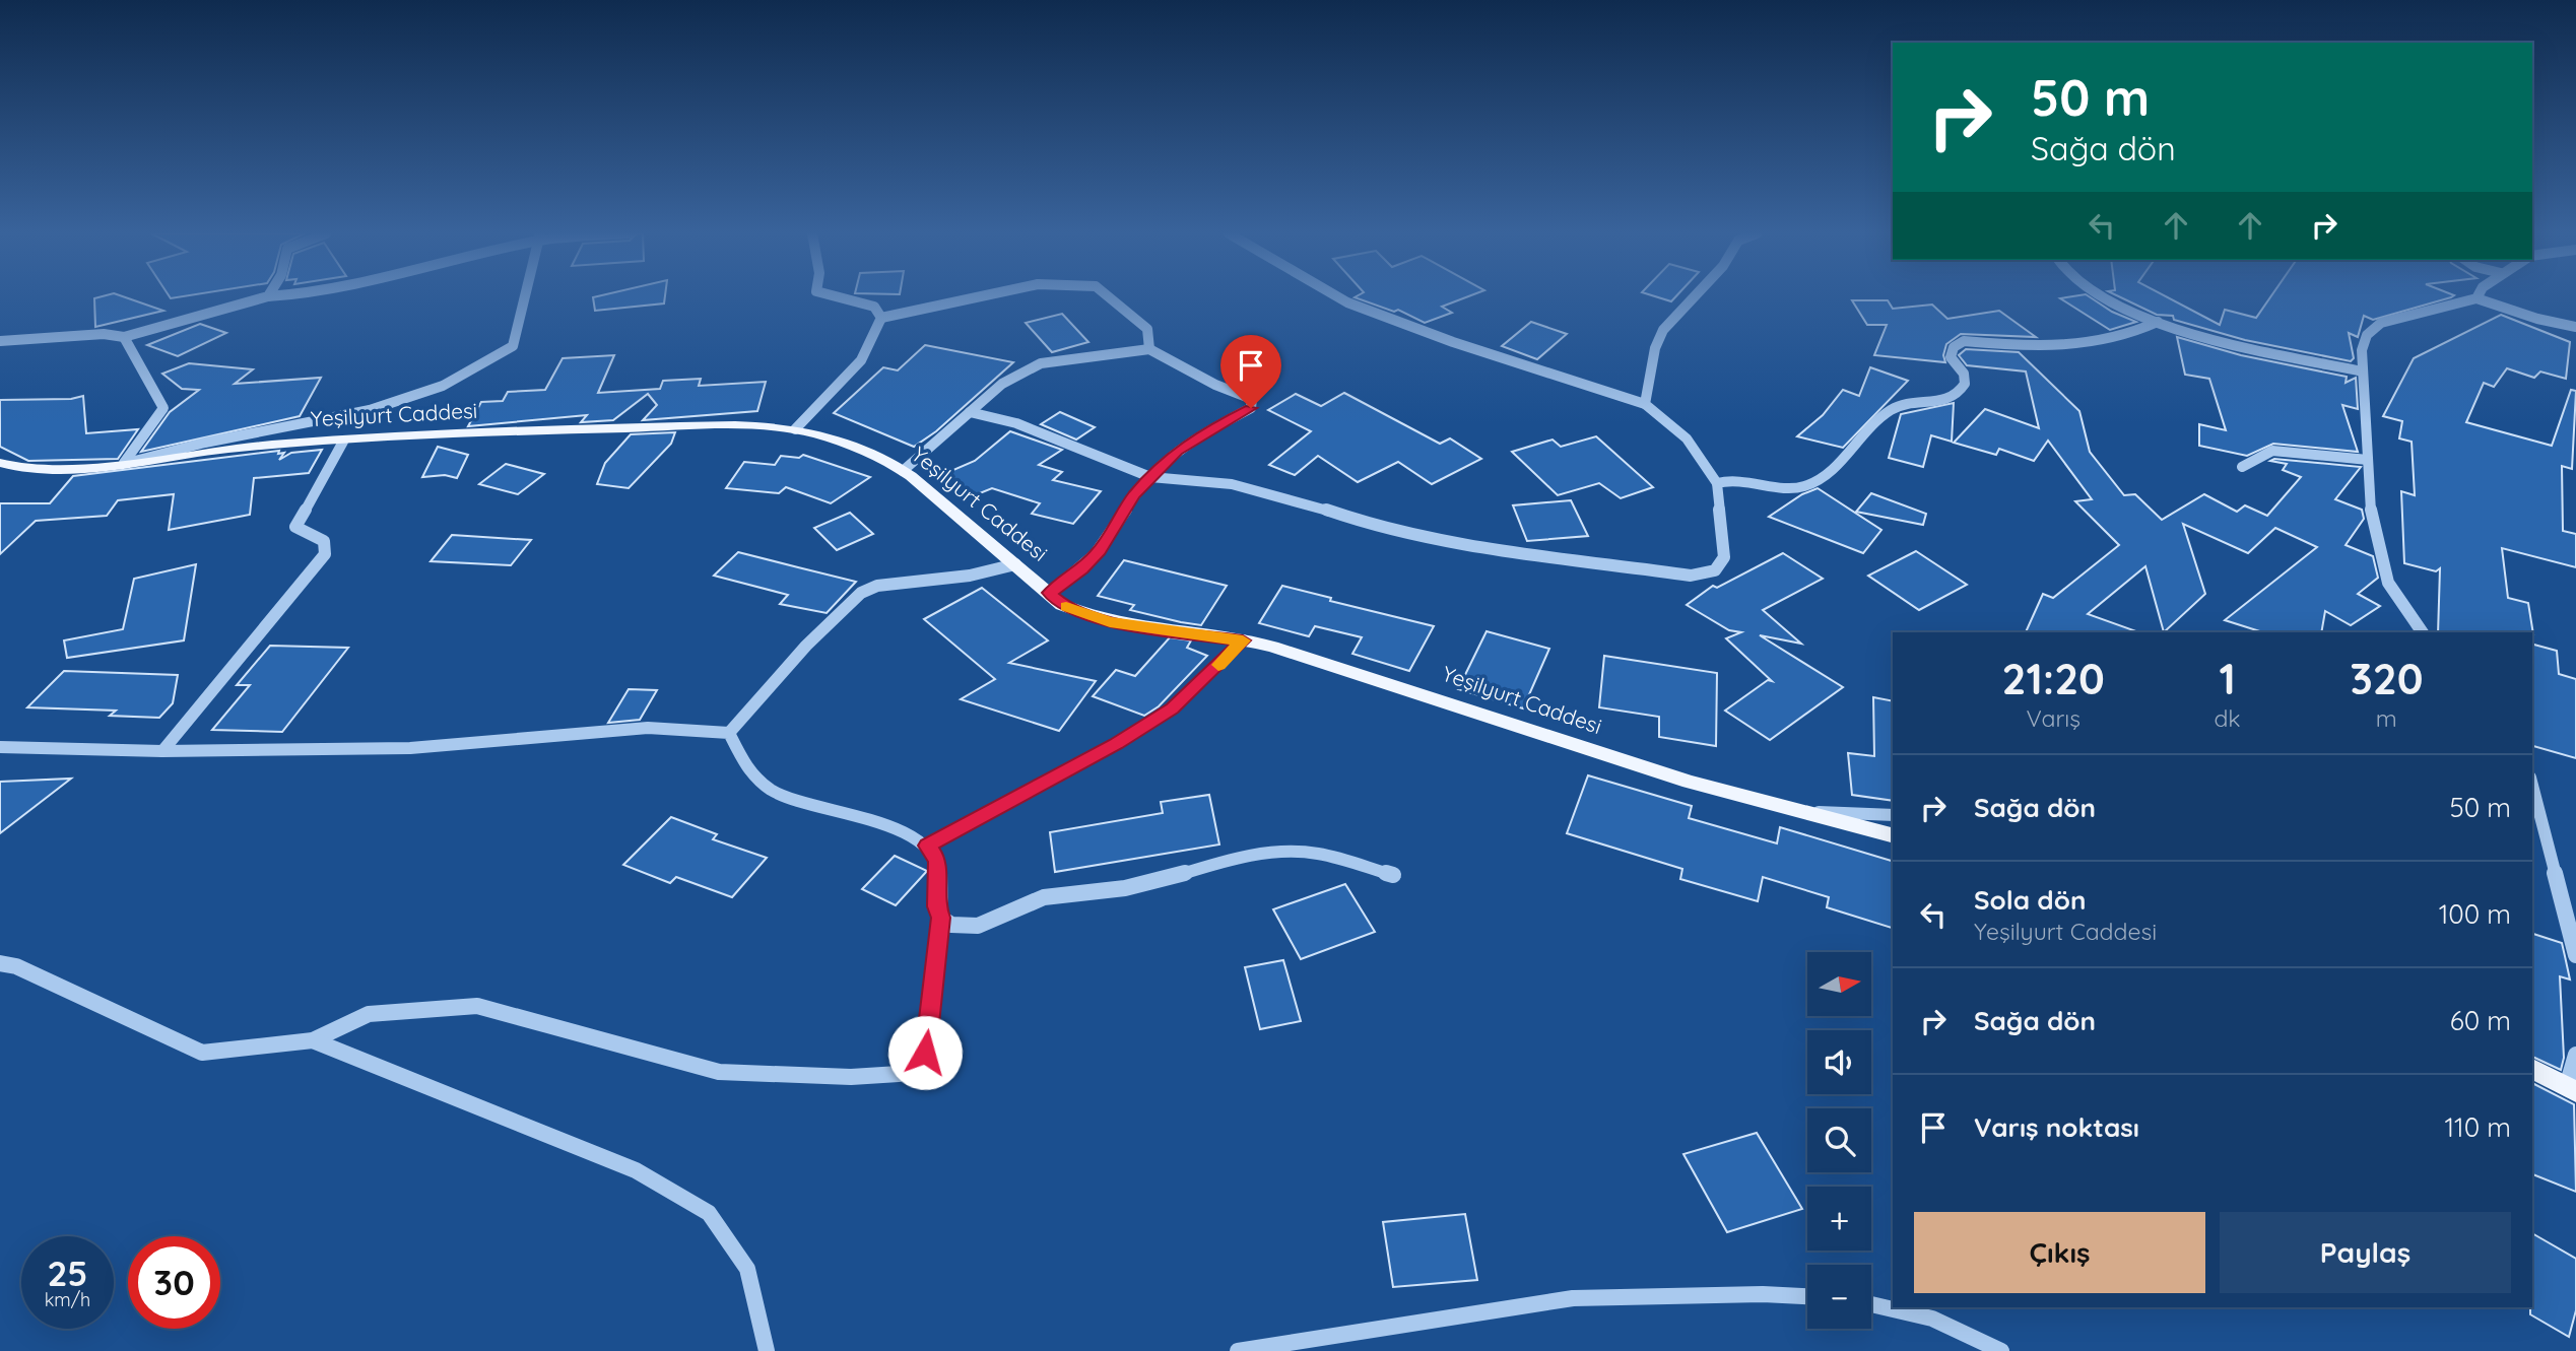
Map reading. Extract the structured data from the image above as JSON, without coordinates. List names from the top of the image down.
{
  "streets": {
    "main road": ["Yeşilyurt Caddesi"]
  },
  "north": "right",
  "page": {
    "turn": ["50 m", "Sağa dön"],
    "eta": [
      "21:20",
      "Varış",
      "1",
      "dk",
      "320",
      "m"
    ],
    "list": [
      {
        "name": "Sağa dön",
        "value": "50 m"
      },
      {
        "name": "Sola dön",
        "note": "Yeşilyurt Caddesi",
        "value": "100 m"
      },
      {
        "name": "Sağa dön",
        "value": "60 m"
      },
      {
        "name": "Varış noktası",
        "value": "110 m"
      }
    ],
    "map_buttons": ["+", "−"],
    "buttons": ["Çıkış", "Paylaş"],
    "speed": "25 km/h",
    "limit": "30"
  }
}
